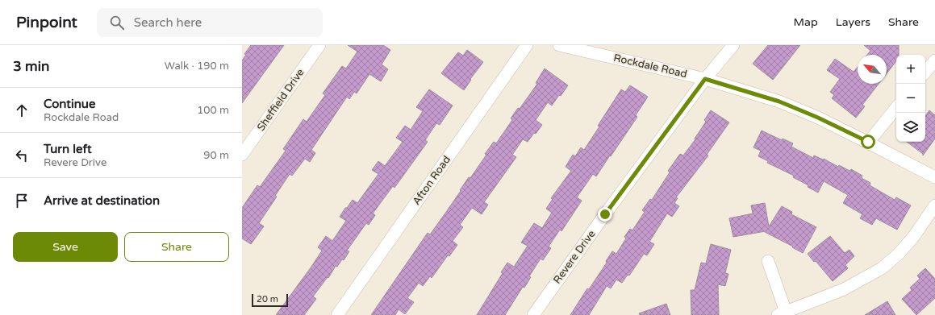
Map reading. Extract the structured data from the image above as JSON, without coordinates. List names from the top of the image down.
{
  "streets": {
    "street": [
      "Rockdale Road",
      "Sheffield Drive",
      "Afton Road",
      "Revere Drive"
    ]
  },
  "crossings": [
    ["Rockdale Road", "Revere Drive"]
  ],
  "scale_bar": "20 m",
  "north": "top left",
  "page": {
    "header": "Pinpoint",
    "search": "Search here",
    "nav": ["Map", "Layers", "Share"],
    "heading": ["3 min", "Walk · 190 m"],
    "map_buttons": ["+", "−"],
    "list": [
      ["Continue", "Rockdale Road", "100 m"],
      ["Turn left", "Revere Drive", "90 m"],
      "Arrive at destination"
    ],
    "buttons": ["Save", "Share"],
    "scale": "20 m"
  }
}
